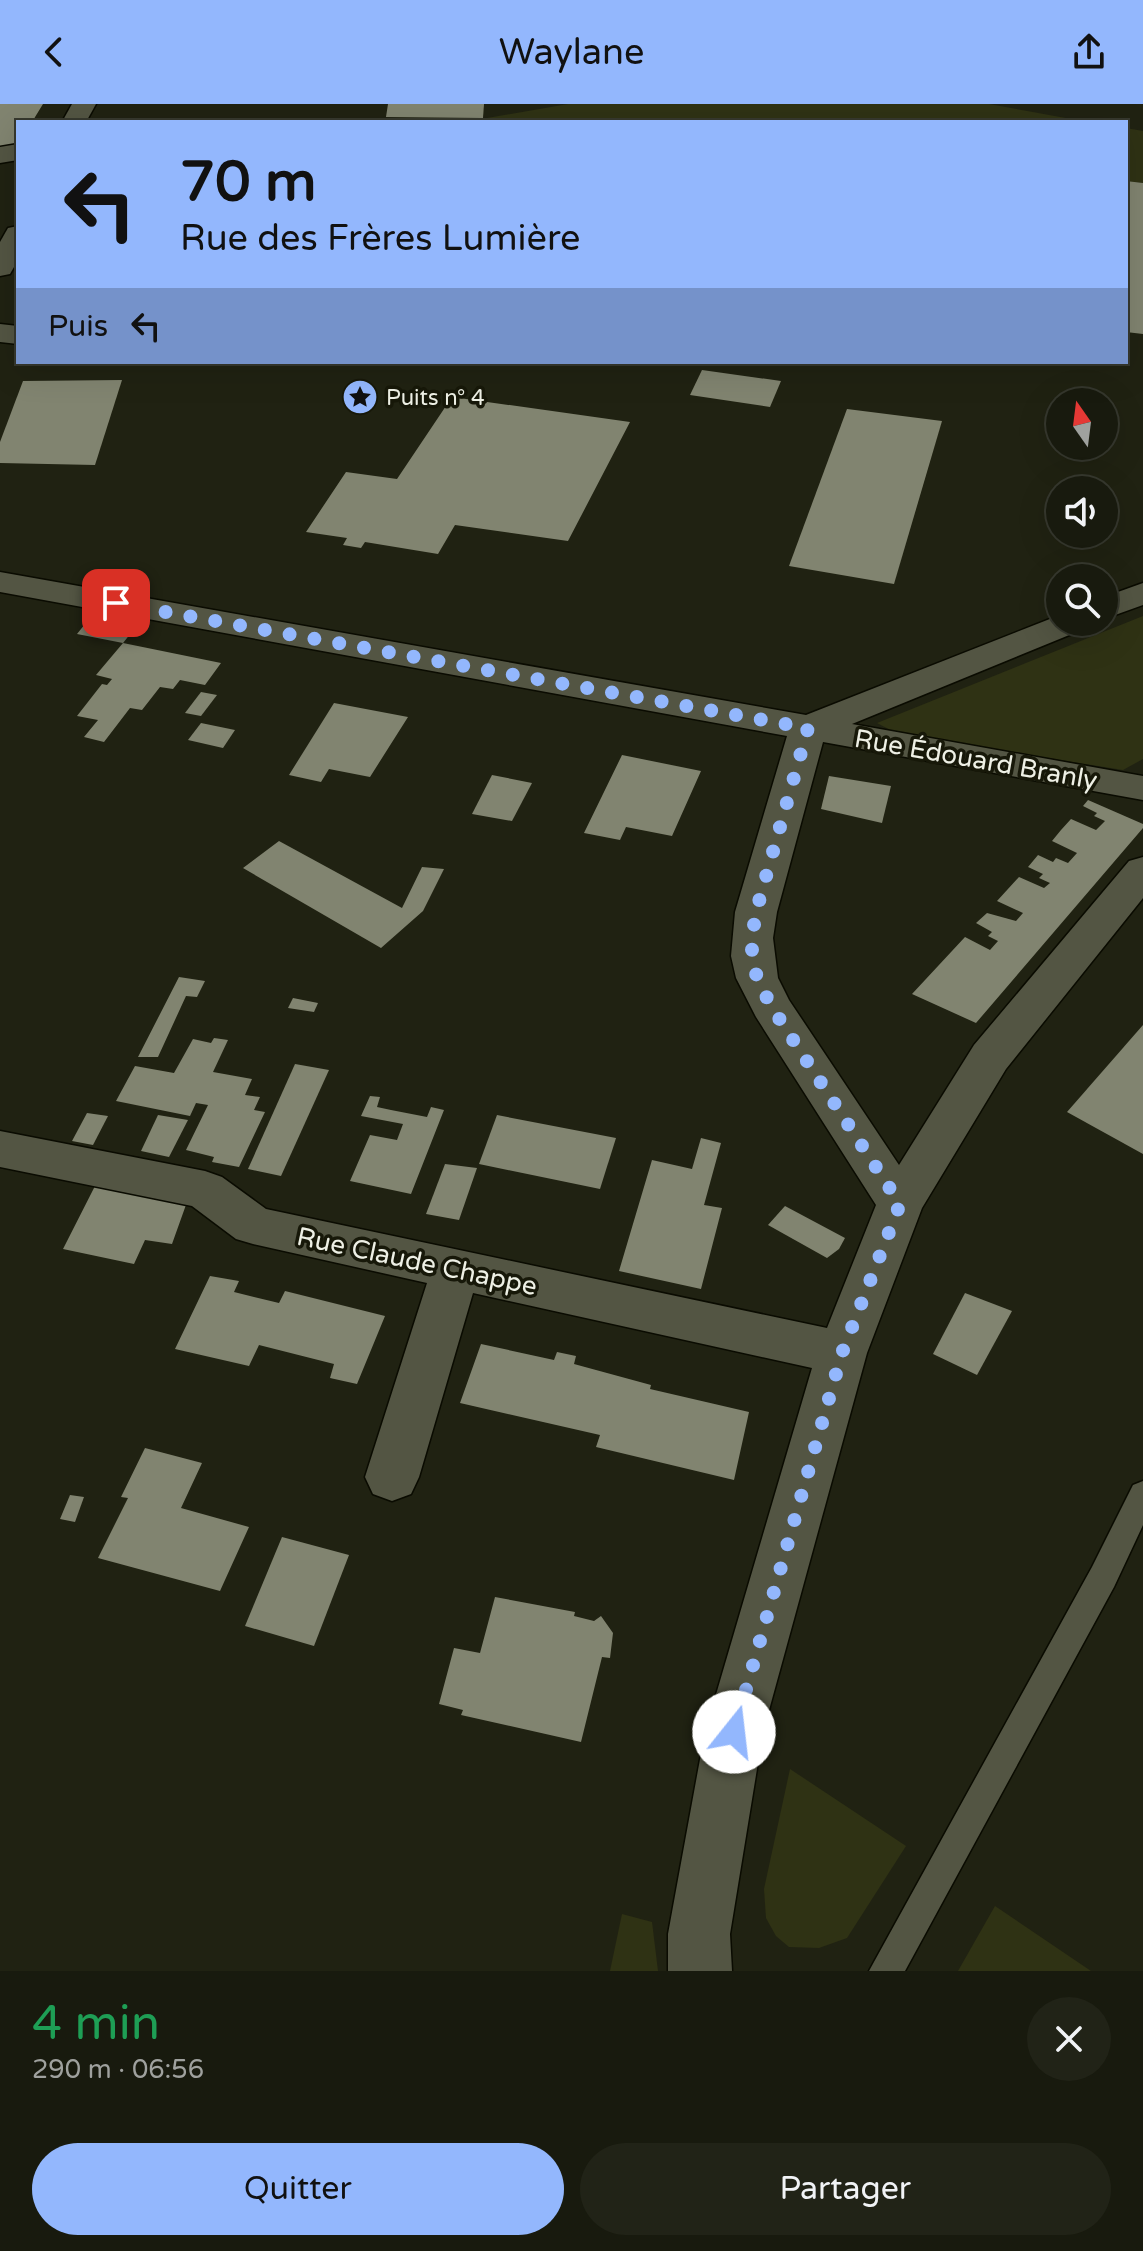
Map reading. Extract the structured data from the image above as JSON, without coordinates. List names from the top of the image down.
{
  "streets": {
    "street": ["Rue Édouard Branly", "Rue Claude Chappe"]
  },
  "places": {
    "place": ["Puits n° 4"]
  },
  "north": "top",
  "page": {
    "header": "Waylane",
    "turn": ["70 m", "Rue des Frères Lumière"],
    "then": "Puis",
    "heading": ["4 min", "290 m · 06:56"],
    "buttons": ["Quitter", "Partager"]
  }
}
